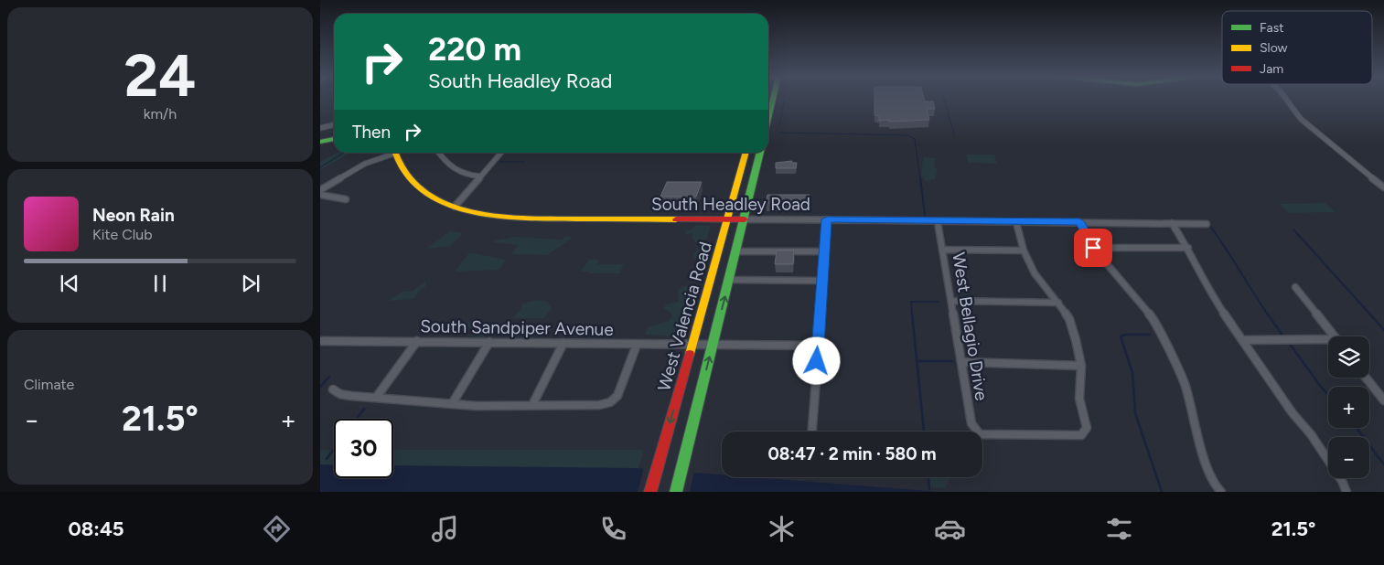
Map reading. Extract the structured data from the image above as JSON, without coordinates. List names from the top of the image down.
{
  "streets": {
    "main road": ["South Headley Road", "West Valencia Road"],
    "street": ["West Bellagio Drive", "South Sandpiper Avenue"]
  },
  "crossings": [
    ["South Headley Road", "West Valencia Road"],
    ["South Headley Road", "West Bellagio Drive"],
    ["West Valencia Road", "South Sandpiper Avenue"]
  ],
  "legend": ["Fast", "Slow", "Jam"],
  "page": {
    "tile": [
      ["24", "km/h"],
      "Climate"
    ],
    "turn": ["220 m", "South Headley Road"],
    "then": "Then",
    "song": ["Neon Rain", "Kite Club"],
    "map_buttons": ["+", "−"],
    "heat": ["−", "21.5°", "+"],
    "limit": "30",
    "trip": "08:47 · 2 min · 580 m",
    "tabs": ["08:45", "21.5°"]
  }
}
